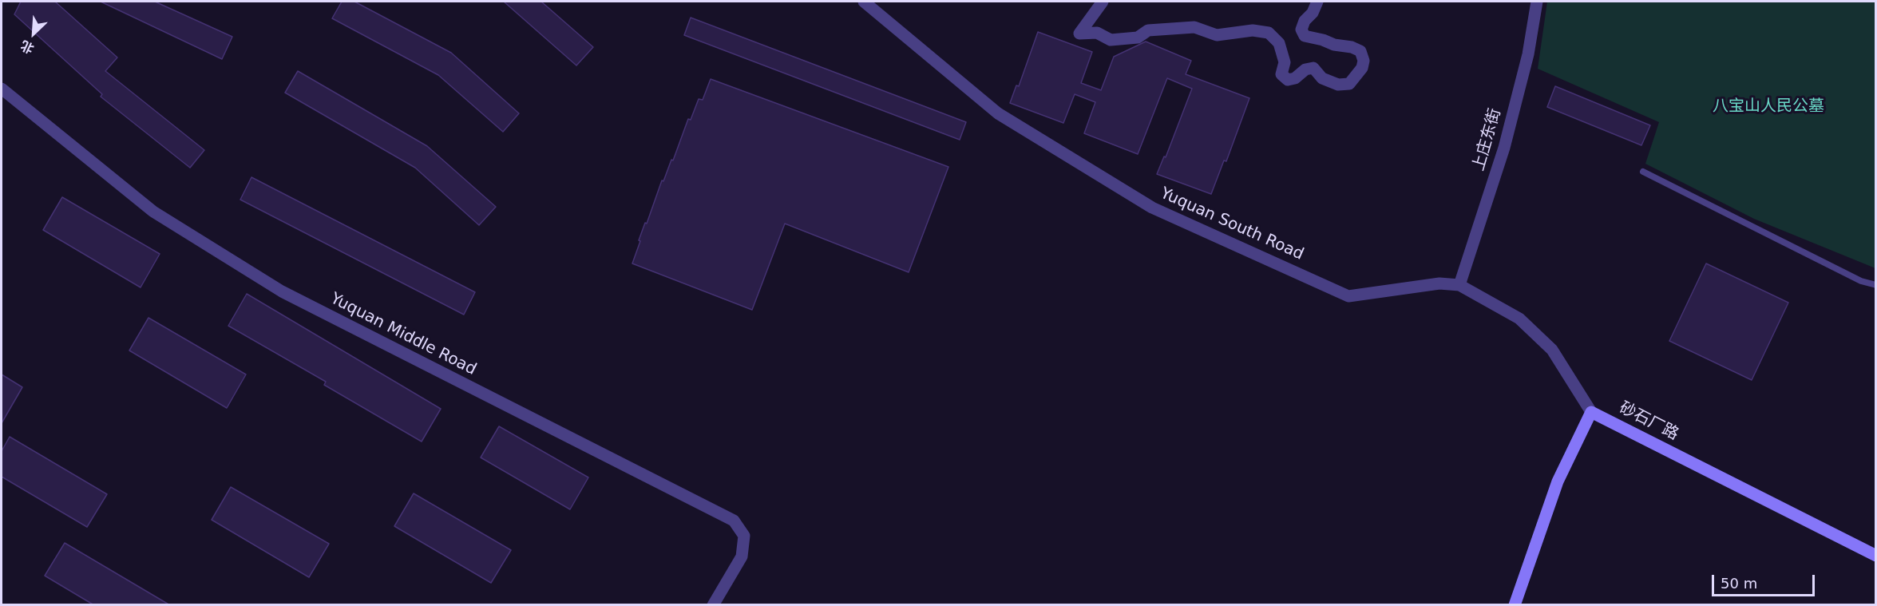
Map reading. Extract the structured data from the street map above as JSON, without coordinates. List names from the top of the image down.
{
  "streets": {
    "street": [
      "上庄东街",
      "Yuquan South Road",
      "Yuquan Middle Road",
      "砂石厂路"
    ]
  },
  "crossings": [
    ["上庄东街", "Yuquan South Road"],
    ["Yuquan South Road", "砂石厂路"]
  ],
  "parks": ["八宝山人民公墓"],
  "scale_bar": "50 m",
  "north": "bottom left"
}
